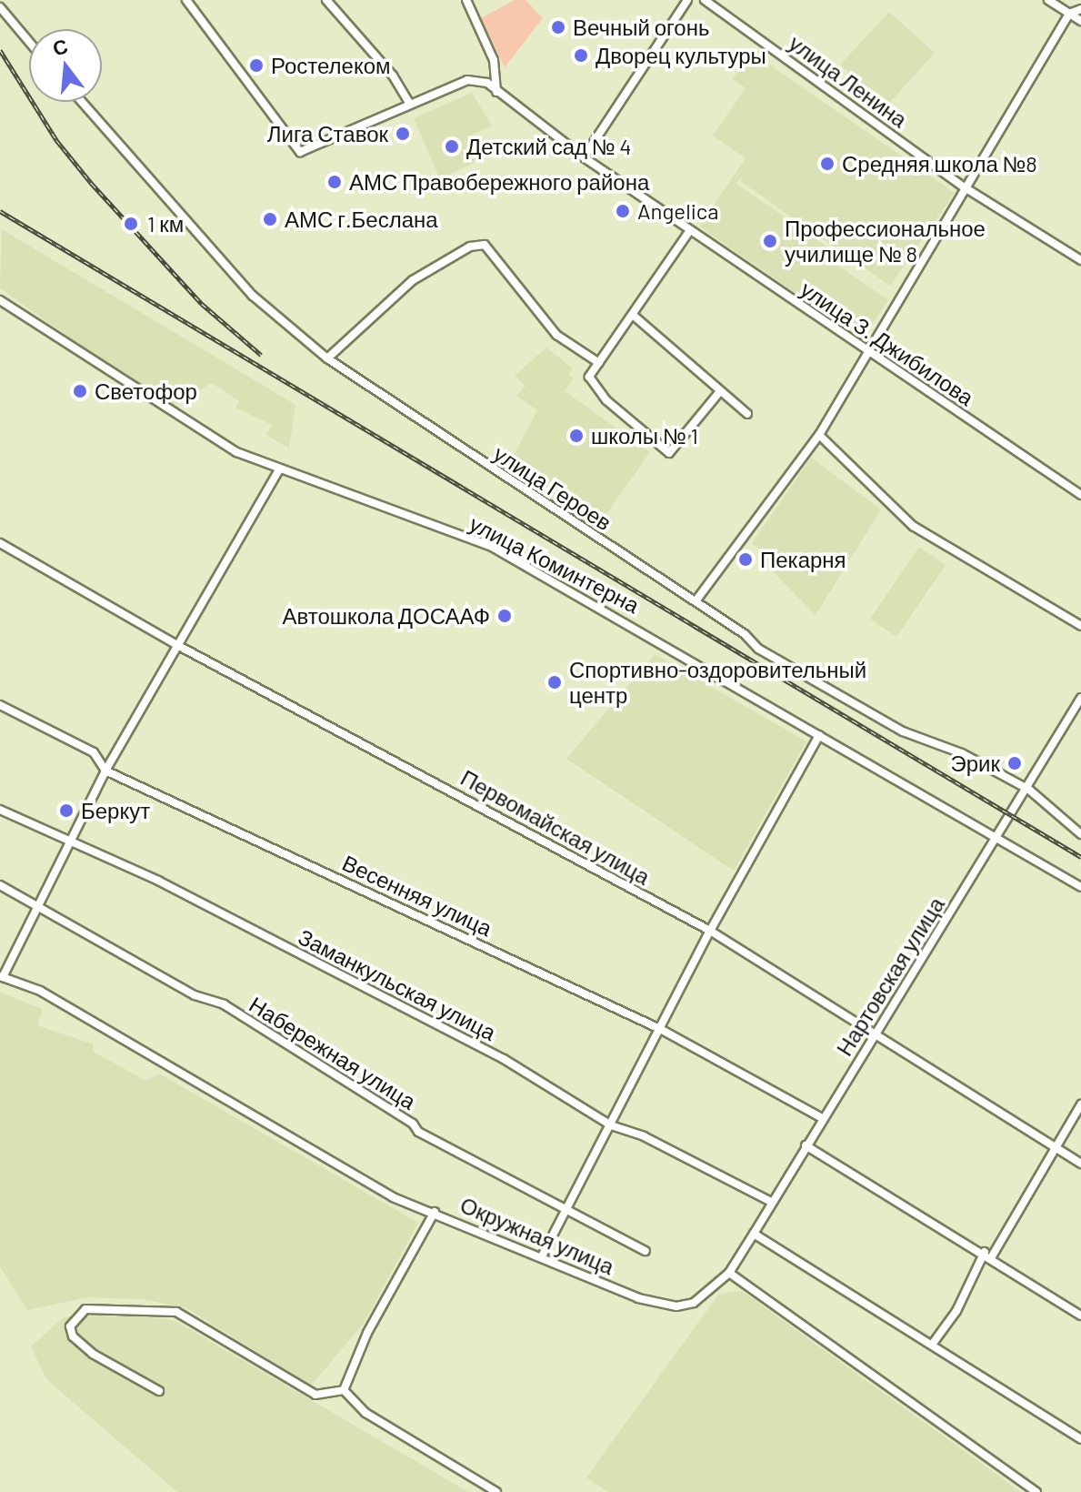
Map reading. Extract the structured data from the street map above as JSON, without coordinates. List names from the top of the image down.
{
  "streets": {
    "street": [
      "улица Ленина",
      "улица З. Джибилова",
      "улица Героев",
      "улица Коминтерна",
      "Первомайская улица",
      "Весенняя улица",
      "Нартовская улица",
      "Заманкульская улица",
      "Набережная улица",
      "Окружная улица"
    ]
  },
  "crossings": [
    ["улица Героев", "Нартовская улица"],
    ["улица Коминтерна", "Нартовская улица"],
    ["Первомайская улица", "Нартовская улица"],
    ["Весенняя улица", "Нартовская улица"],
    ["Нартовская улица", "Заманкульская улица"],
    ["Нартовская улица", "Окружная улица"]
  ],
  "places": [
    "Вечный огонь",
    "Дворец культуры",
    "Ростелеком",
    "Лига Ставок",
    "Детский сад № 4",
    "Средняя школа №8",
    "АМС Правобережного района",
    "Angelica",
    "АМС г.Беслана",
    "1 км",
    "Профессиональное училище № 8",
    "Светофор",
    "школы № 1",
    "Пекарня",
    "Автошкола ДОСААФ",
    "Спортивно-оздоровительный центр",
    "Эрик",
    "Беркут"
  ],
  "north": "top"
}
